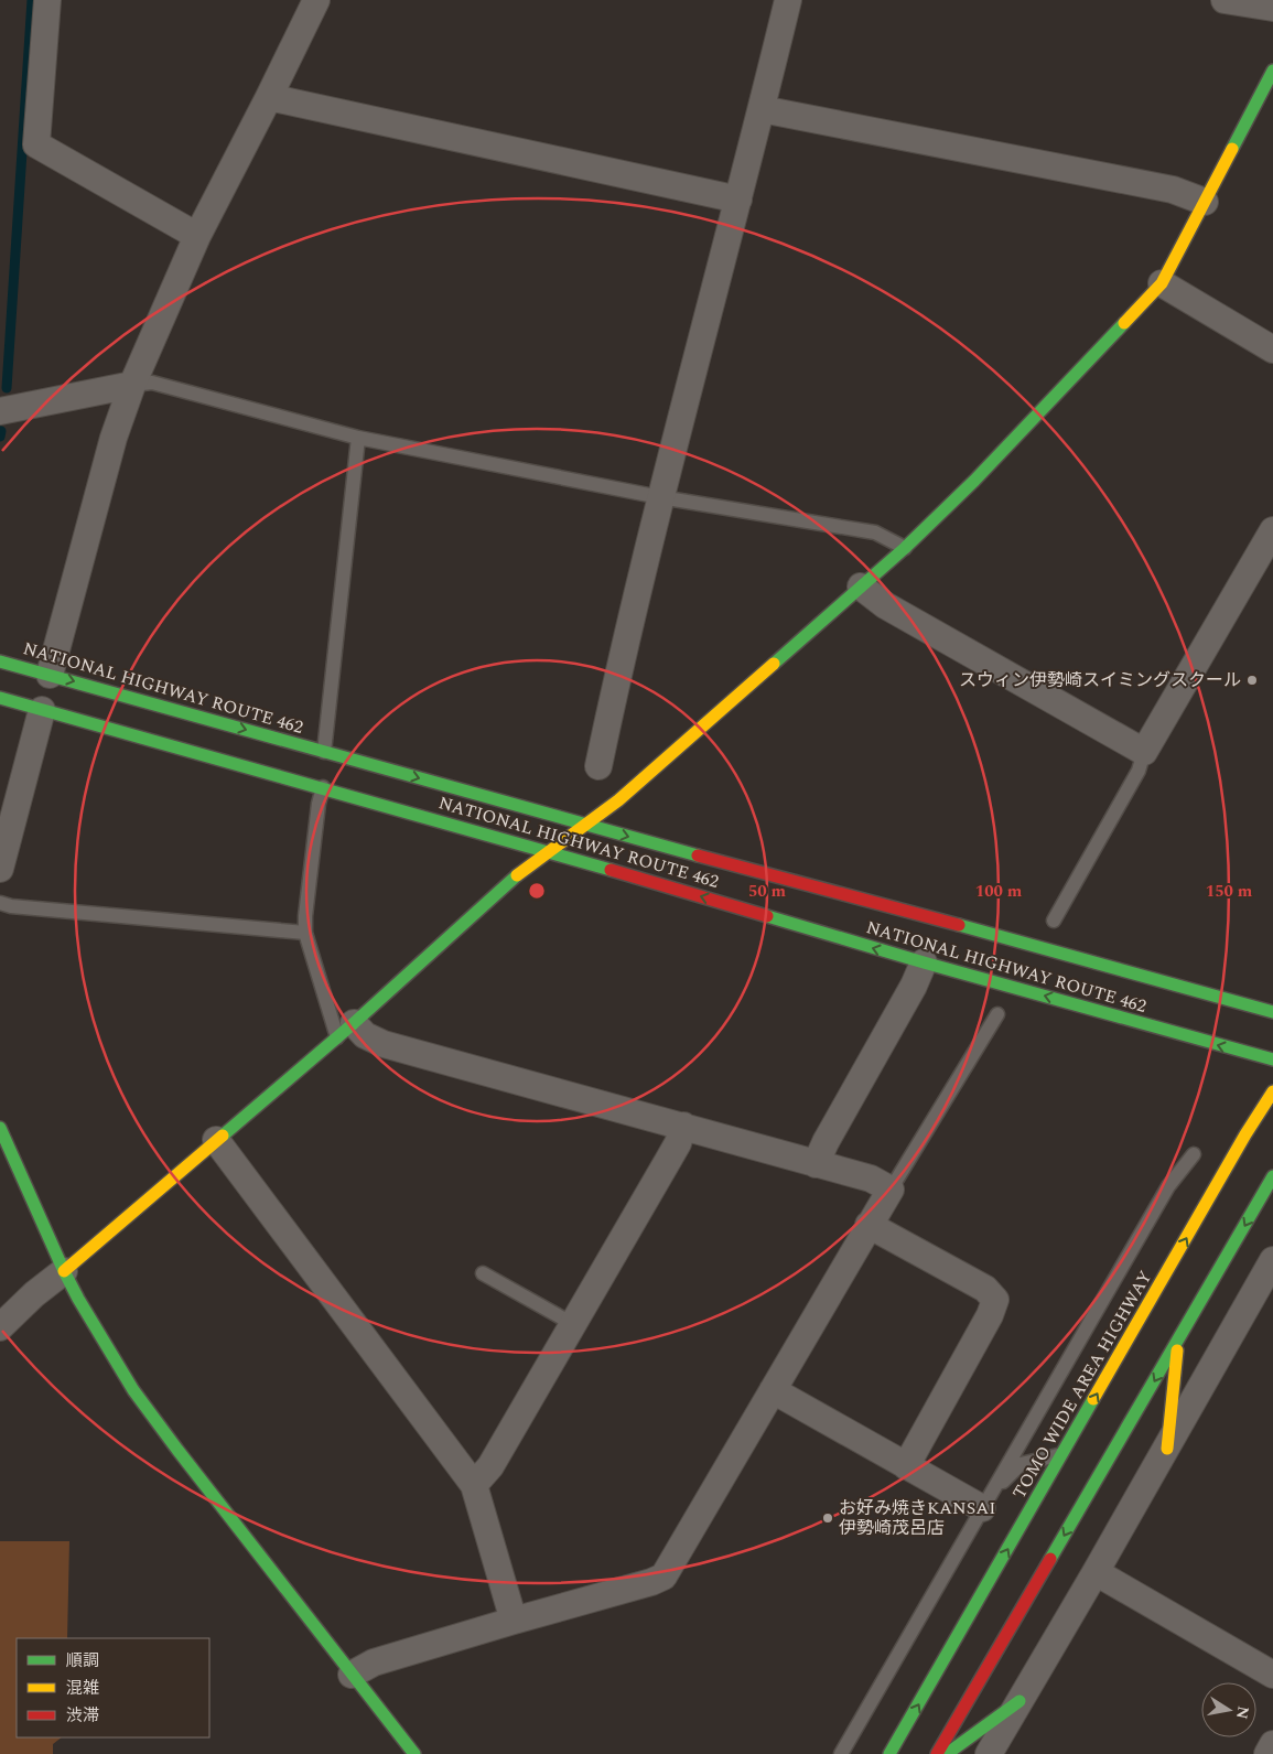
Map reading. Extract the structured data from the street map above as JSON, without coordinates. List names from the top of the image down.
{
  "streets": {
    "main road": ["NATIONAL HIGHWAY ROUTE 462", "TOMO WIDE AREA HIGHWAY"]
  },
  "places": ["スウィン伊勢崎スイミングスクール", "お好み焼きKANSAI 伊勢崎茂呂店"],
  "legend": ["順調", "混雑", "渋滞"],
  "north": "right",
  "rings": ["50 m", "100 m", "150 m"]
}
